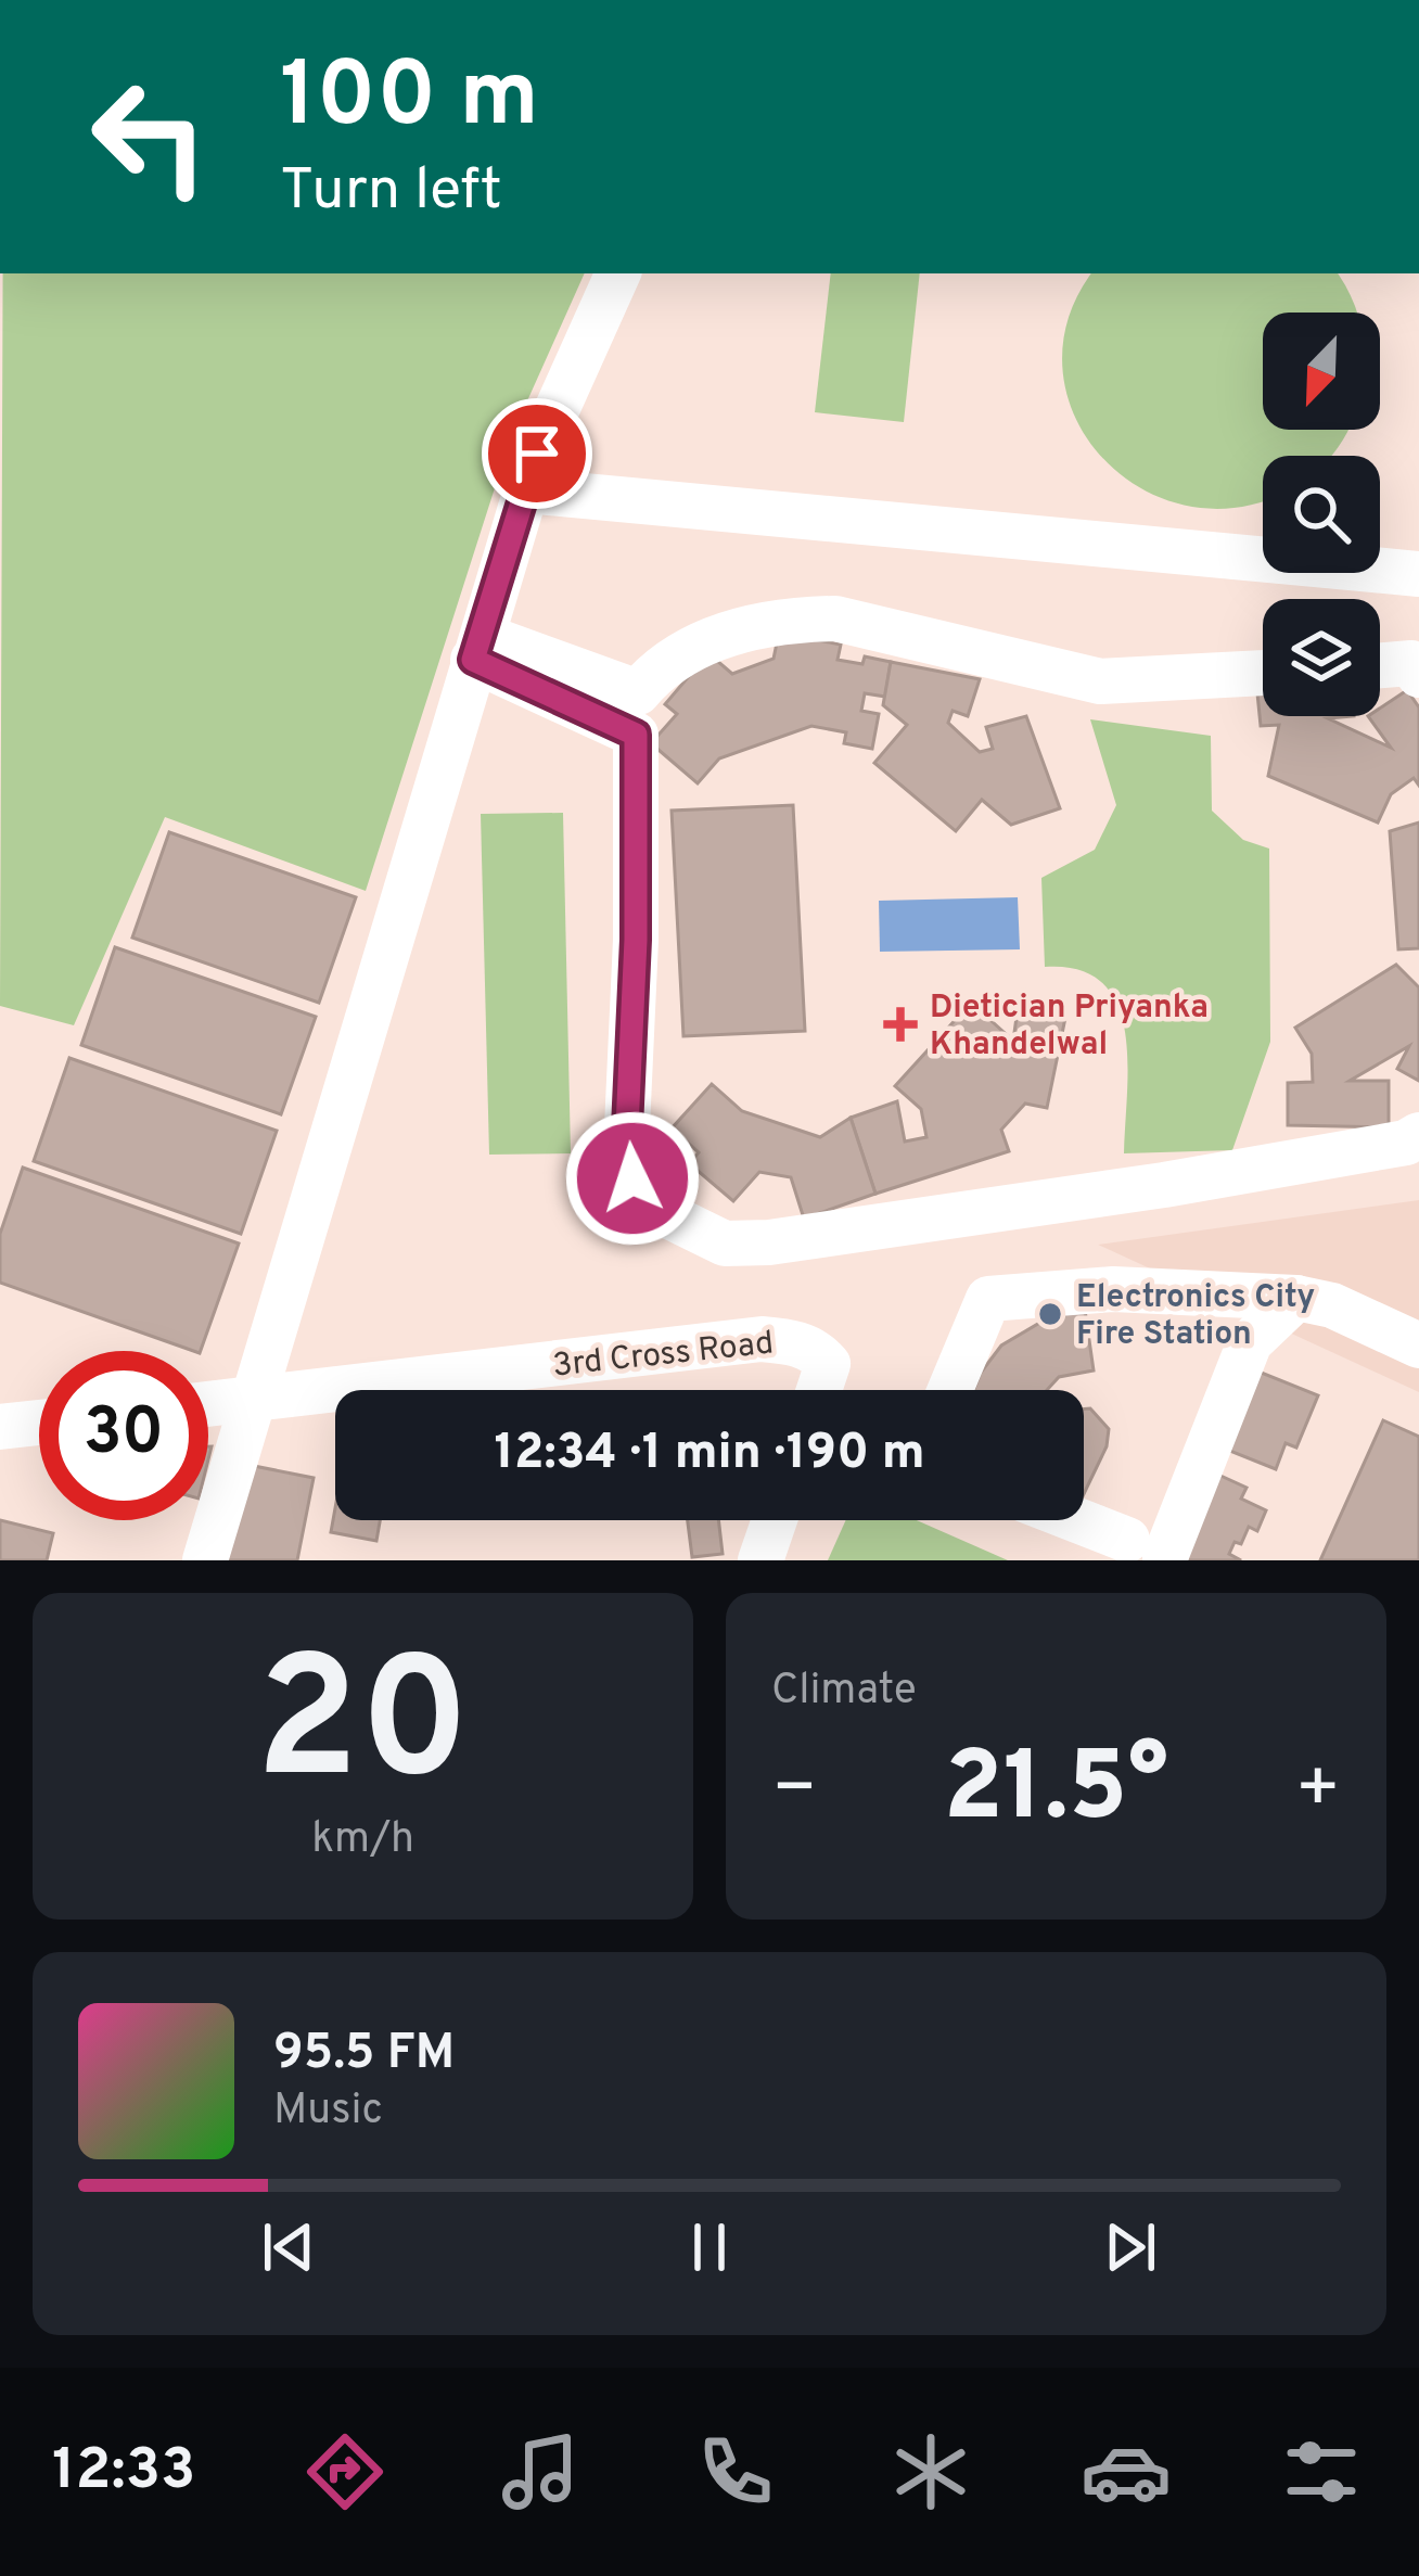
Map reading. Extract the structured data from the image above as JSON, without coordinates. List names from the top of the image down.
{
  "streets": {
    "street": ["3rd Cross Road"]
  },
  "places": {
    "health": ["Dietician Priyanka Khandelwal"],
    "other": ["Electronics City Fire Station"]
  },
  "north": "bottom left",
  "page": {
    "turn": ["100 m", "Turn left"],
    "limit": "30",
    "trip": "12:34 · 1 min · 190 m",
    "tile": [
      ["20", "km/h"],
      "Climate"
    ],
    "heat": ["−", "21.5°", "+"],
    "song": ["95.5 FM", "Music"],
    "tabs": "12:33"
  }
}
